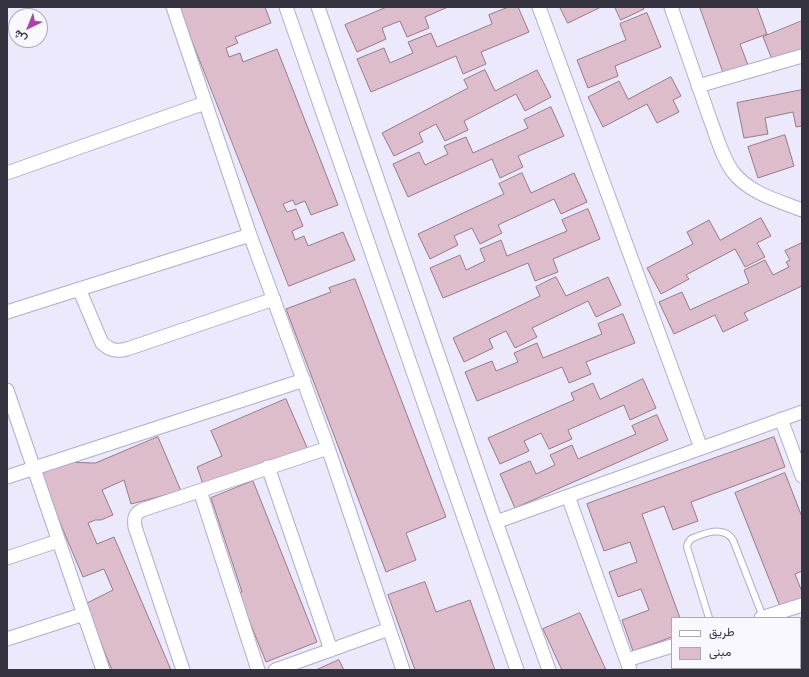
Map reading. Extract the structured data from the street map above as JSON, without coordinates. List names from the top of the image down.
{
  "legend": ["طريق", "مبنى"],
  "north": "bottom left"
}
